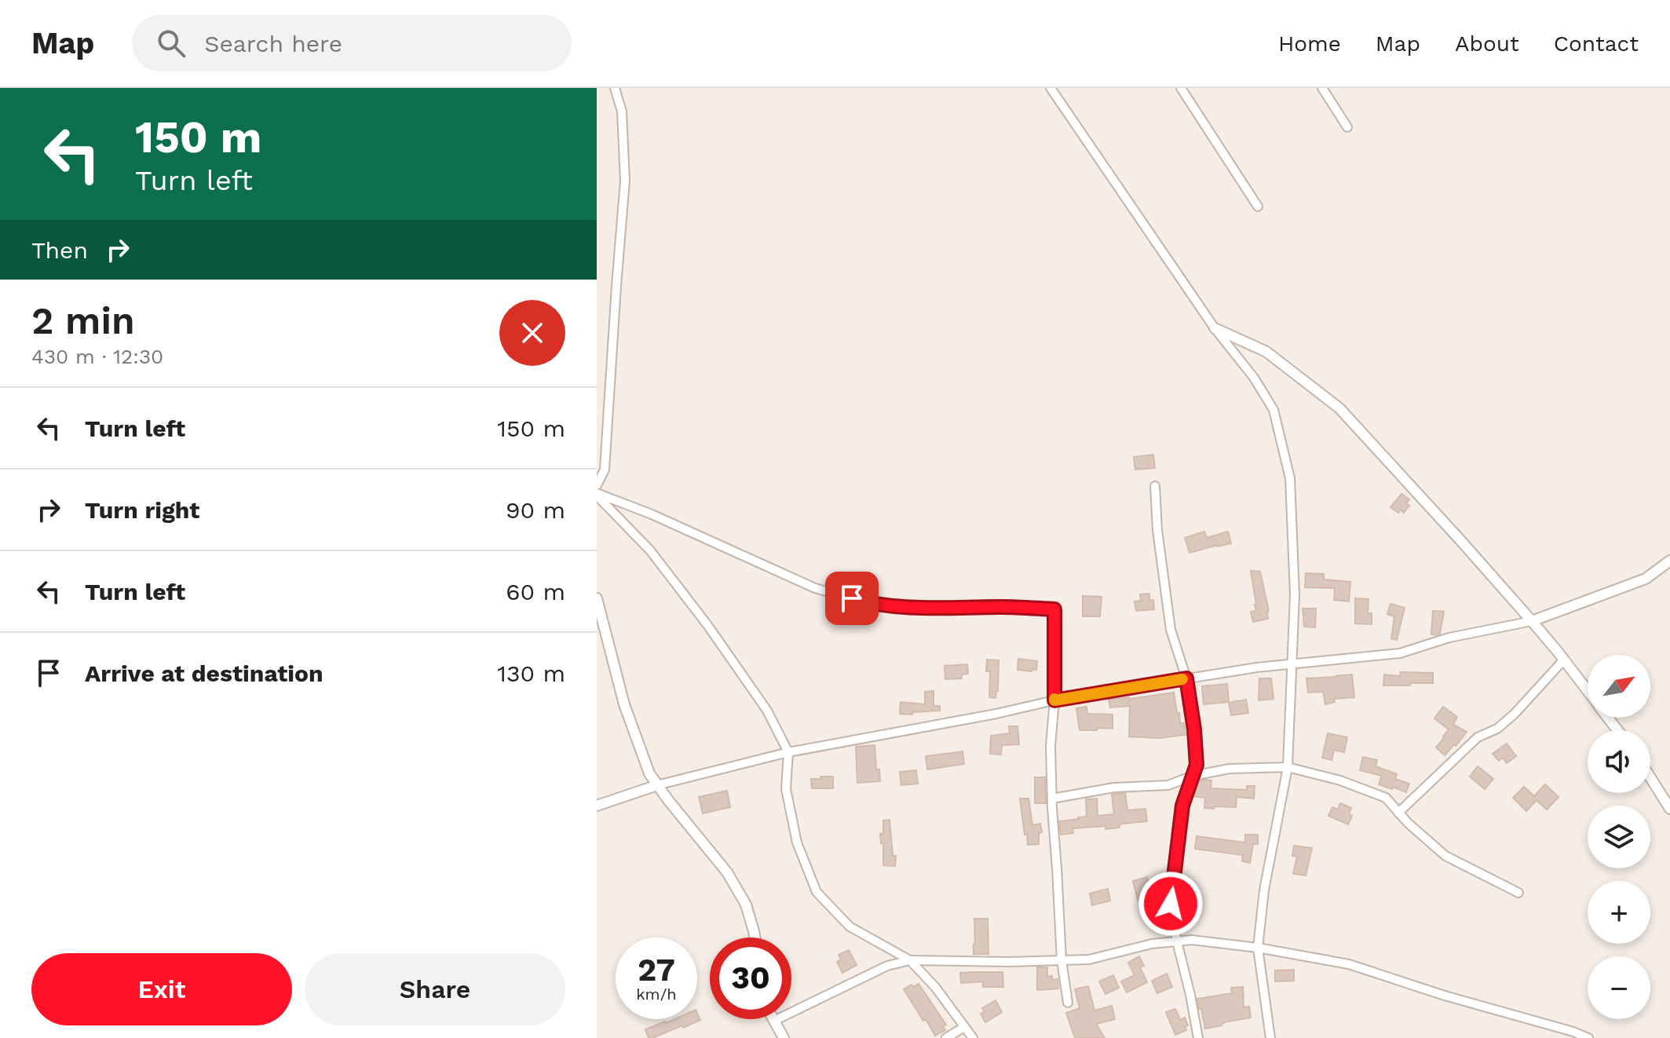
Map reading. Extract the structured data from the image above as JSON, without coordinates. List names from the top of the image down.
{
  "north": "top right",
  "page": {
    "header": "Map",
    "search": "Search here",
    "nav": [
      "Home",
      "Map",
      "About",
      "Contact"
    ],
    "turn": ["150 m", "Turn left"],
    "then": "Then",
    "heading": ["2 min", "430 m · 12:30"],
    "list": [
      {
        "name": "Turn left",
        "value": "150 m"
      },
      {
        "name": "Turn right",
        "value": "90 m"
      },
      {
        "name": "Turn left",
        "value": "60 m"
      },
      {
        "name": "Arrive at destination",
        "value": "130 m"
      }
    ],
    "map_buttons": ["+", "−"],
    "speed": "27 km/h",
    "limit": "30",
    "buttons": ["Exit", "Share"]
  }
}
